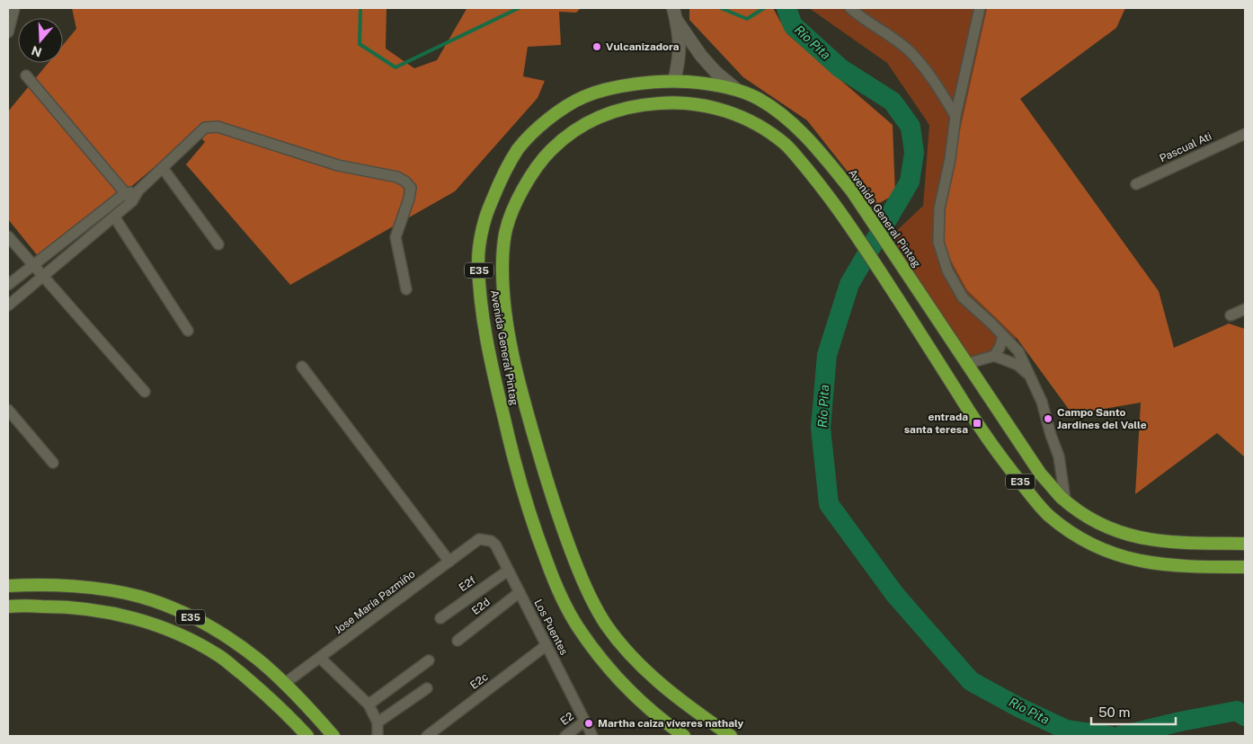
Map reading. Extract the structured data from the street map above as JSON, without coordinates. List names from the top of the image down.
{
  "streets": {
    "highway": ["Avenida General Pintag", "E35"],
    "street": [
      "Pascual Ati",
      "E2f",
      "Jose María Pazmiño",
      "E2d",
      "Los Puentes",
      "E2c",
      "E2"
    ]
  },
  "crossings": [
    ["E35", "Jose María Pazmiño"],
    ["E2f", "Los Puentes"],
    ["Jose María Pazmiño", "Los Puentes"],
    ["E2d", "Los Puentes"],
    ["Los Puentes", "E2c"],
    ["Los Puentes", "E2"]
  ],
  "water": ["Río Pita"],
  "places": {
    "other": ["Vulcanizadora", "Campo Santo Jardines del Valle", "Martha caiza víveres nathaly"],
    "transit": ["entrada santa teresa"]
  },
  "scale_bar": "50 m",
  "north": "bottom"
}
